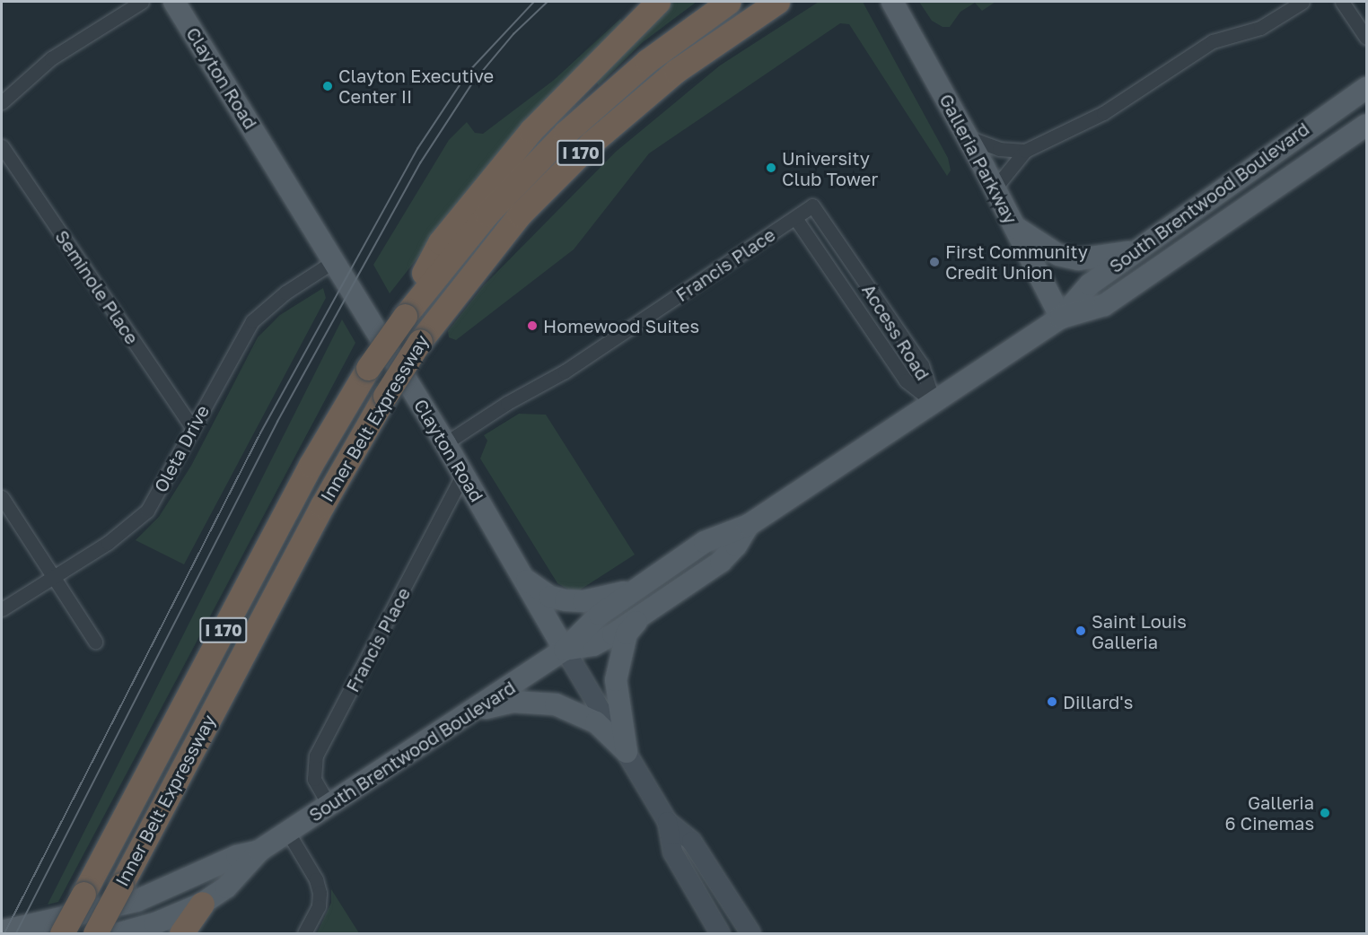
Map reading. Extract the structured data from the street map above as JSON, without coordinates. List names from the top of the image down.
{
  "streets": {
    "highway": ["I 170", "Inner Belt Expressway"],
    "main road": ["Clayton Road", "Galleria Parkway", "South Brentwood Boulevard"],
    "street": [
      "Francis Place",
      "Seminole Place",
      "Access Road",
      "Oleta Drive"
    ]
  },
  "crossings": [
    ["Clayton Road", "South Brentwood Boulevard"],
    ["Clayton Road", "Francis Place"],
    ["Clayton Road", "Oleta Drive"],
    ["Galleria Parkway", "South Brentwood Boulevard"],
    ["South Brentwood Boulevard", "Francis Place"],
    ["South Brentwood Boulevard", "Access Road"],
    ["Francis Place", "Access Road"],
    ["Seminole Place", "Oleta Drive"]
  ],
  "places": [
    "Clayton Executive Center II",
    "University Club Tower",
    "First Community Credit Union",
    "Homewood Suites",
    "Saint Louis Galleria",
    "Dillard's",
    "Galleria 6 Cinemas"
  ]
}
